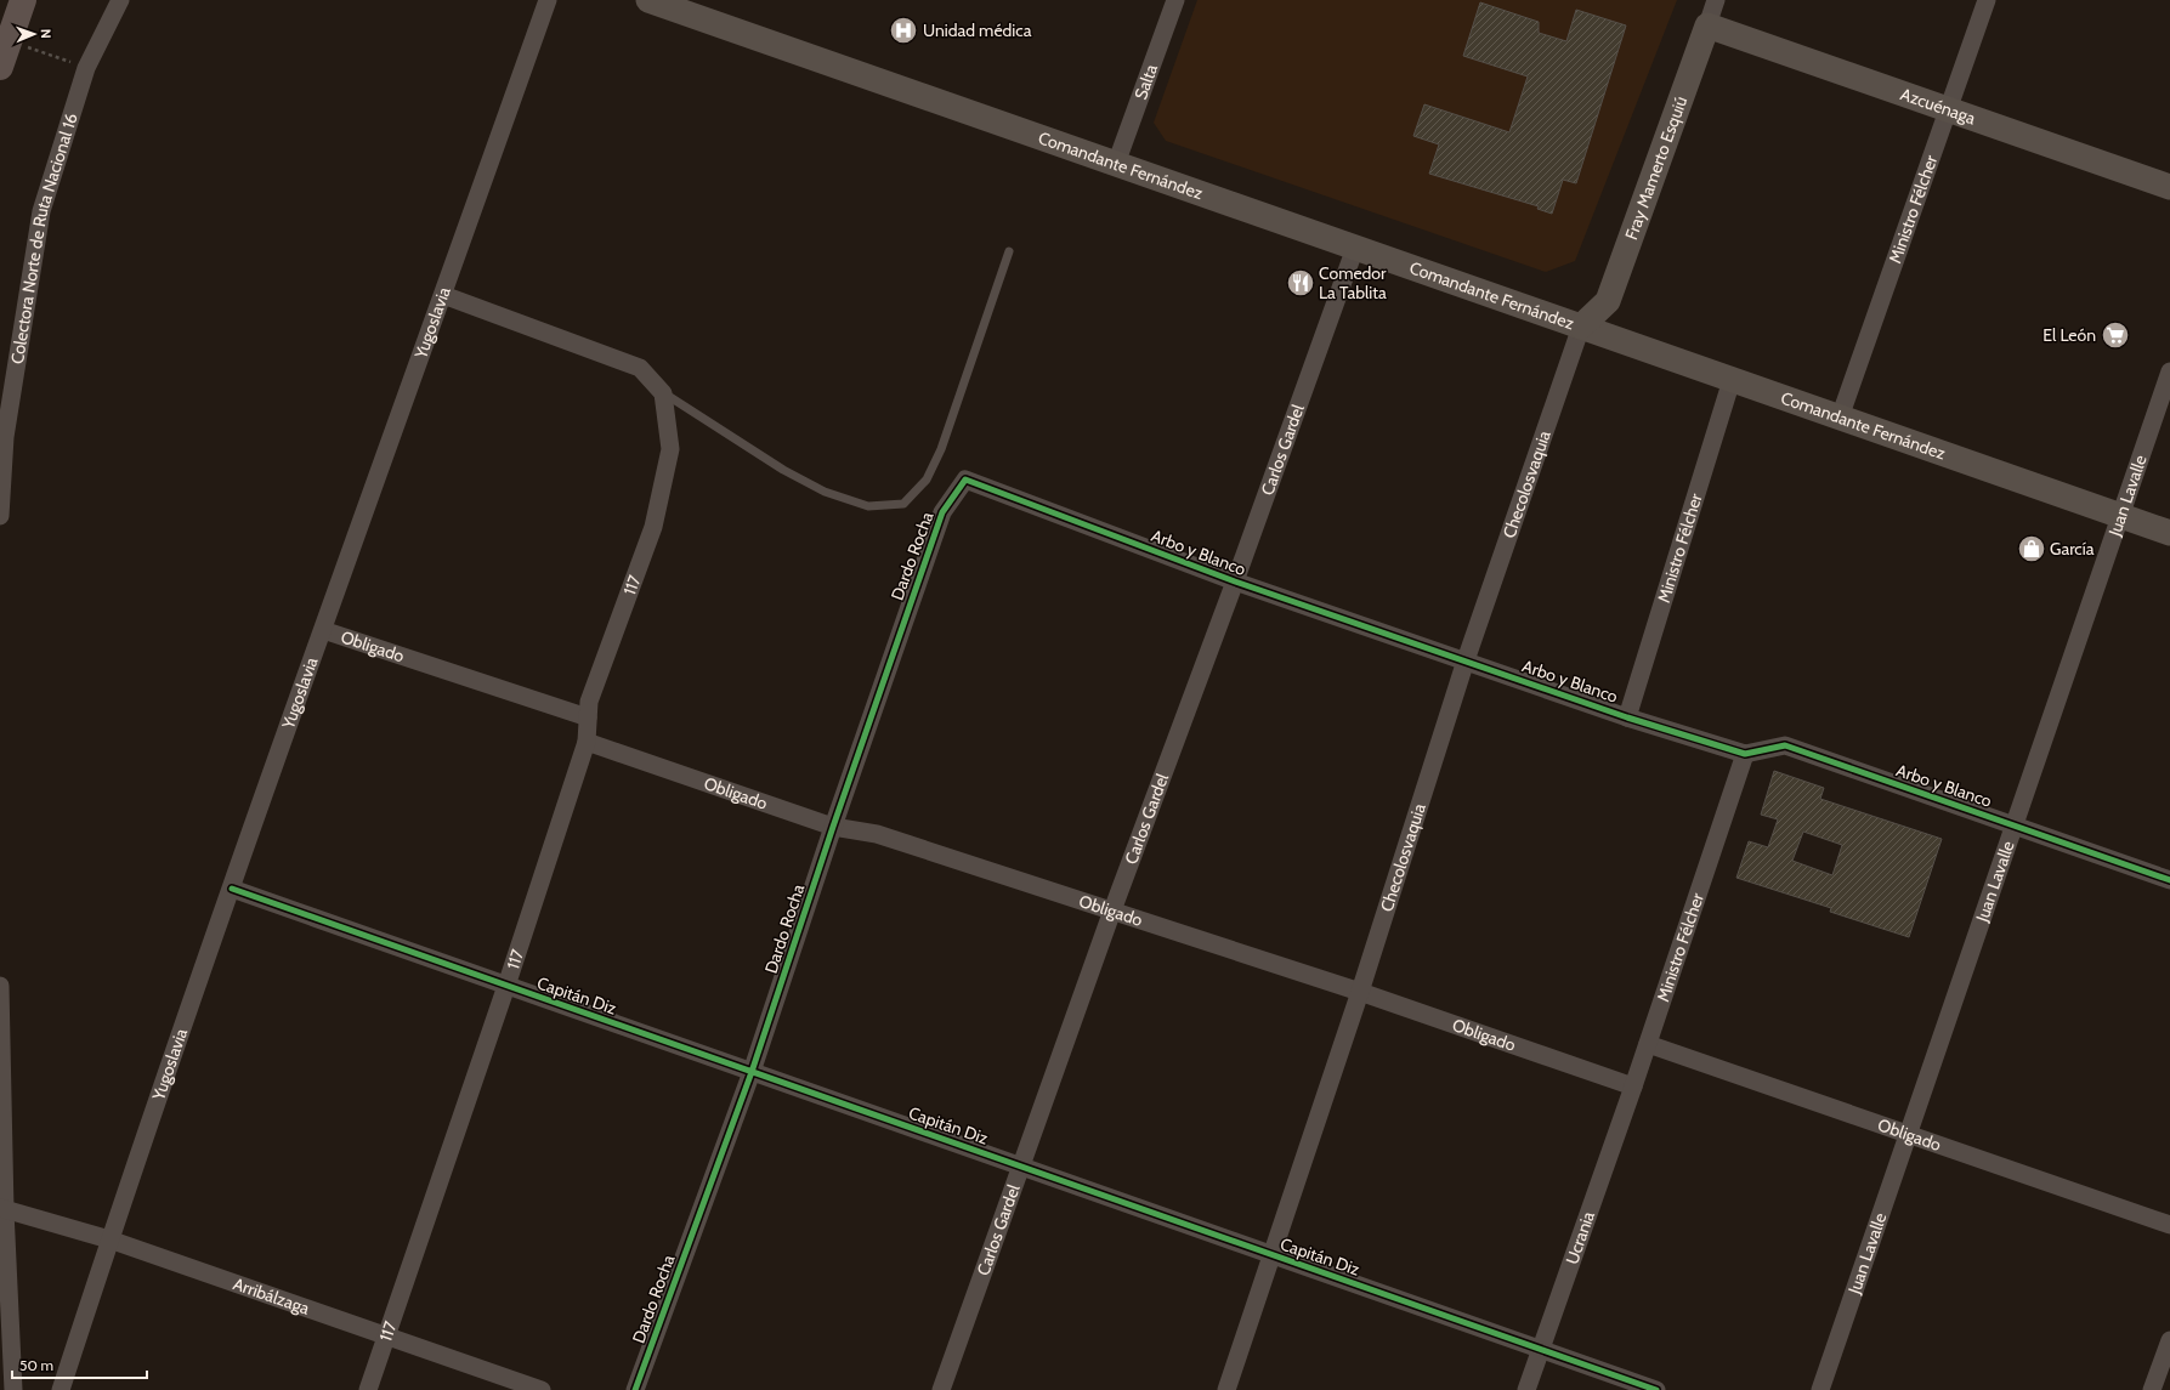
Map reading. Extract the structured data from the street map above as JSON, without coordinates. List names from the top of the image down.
{
  "streets": {
    "main road": ["Azcuénaga", "Comandante Fernández", "Fray Mamerto Esquiú"],
    "street": [
      "Salta",
      "Ministro Félcher",
      "Colectora Norte de Ruta Nacional 16",
      "Yugoslavia",
      "Carlos Gardel",
      "Checolosvaquia",
      "Juan Lavalle",
      "Arbo y Blanco",
      "Dardo Rocha",
      "117",
      "Obligado",
      "Capitán Diz",
      "Ucrania",
      "Arribálzaga"
    ]
  },
  "crossings": [
    ["Salta", "Comandante Fernández"],
    ["Azcuénaga", "Fray Mamerto Esquiú"],
    ["Azcuénaga", "Ministro Félcher"],
    ["Comandante Fernández", "Fray Mamerto Esquiú"],
    ["Comandante Fernández", "Ministro Félcher"],
    ["Comandante Fernández", "Carlos Gardel"],
    ["Comandante Fernández", "Checolosvaquia"],
    ["Comandante Fernández", "Juan Lavalle"],
    ["Fray Mamerto Esquiú", "Checolosvaquia"],
    ["Ministro Félcher", "Arbo y Blanco"],
    ["Ministro Félcher", "Obligado"],
    ["Ministro Félcher", "Ucrania"],
    ["Yugoslavia", "Obligado"],
    ["Yugoslavia", "Capitán Diz"],
    ["Yugoslavia", "Arribálzaga"],
    ["Carlos Gardel", "Arbo y Blanco"],
    ["Carlos Gardel", "Obligado"],
    ["Carlos Gardel", "Capitán Diz"],
    ["Checolosvaquia", "Arbo y Blanco"],
    ["Checolosvaquia", "Obligado"],
    ["Checolosvaquia", "Capitán Diz"],
    ["Juan Lavalle", "Arbo y Blanco"],
    ["Juan Lavalle", "Obligado"],
    ["Arbo y Blanco", "Dardo Rocha"],
    ["Dardo Rocha", "Obligado"],
    ["Dardo Rocha", "Capitán Diz"],
    ["117", "Obligado"],
    ["117", "Capitán Diz"],
    ["117", "Arribálzaga"],
    ["Obligado", "Ucrania"],
    ["Capitán Diz", "Ucrania"]
  ],
  "places": {
    "hospital": ["Unidad médica"],
    "restaurant": ["Comedor La Tablita"],
    "supermarket": ["El León"],
    "shop": ["García"]
  },
  "scale_bar": "50 m",
  "north": "right"
}
